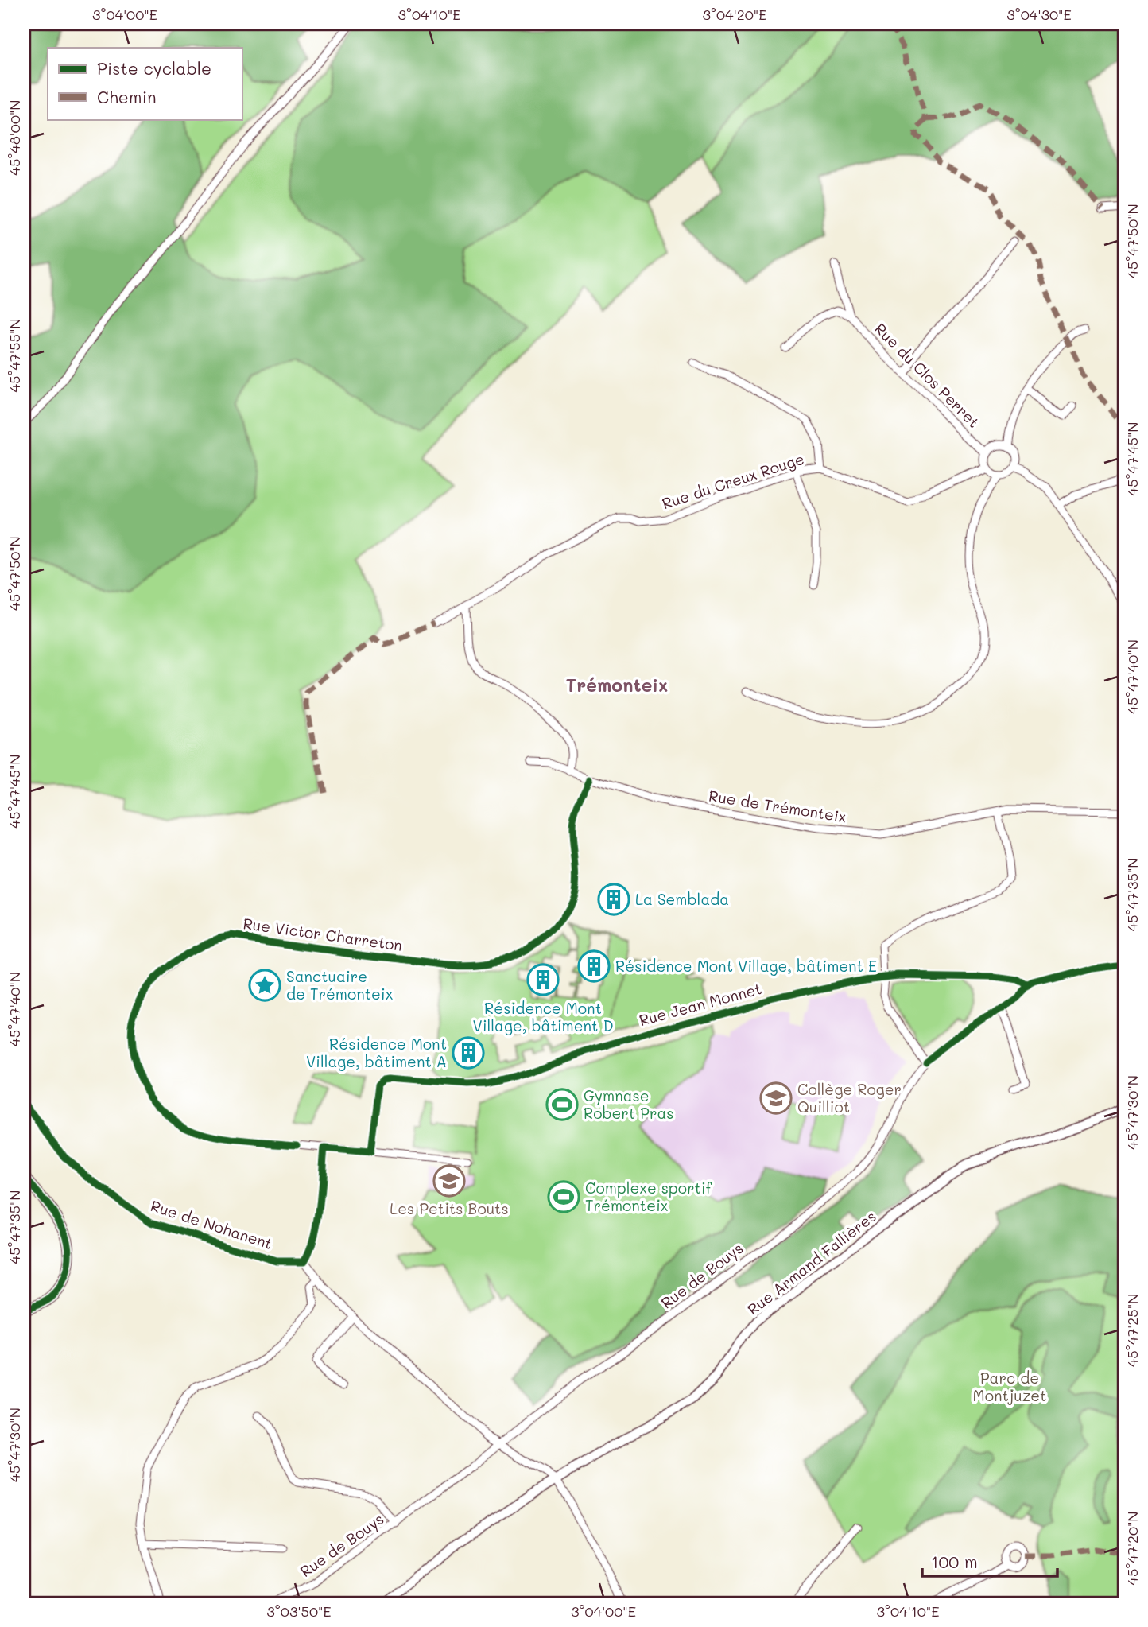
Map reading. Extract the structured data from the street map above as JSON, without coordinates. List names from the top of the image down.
{
  "streets": {
    "street": [
      "Rue du Clos Perret",
      "Rue du Creux Rouge",
      "Rue de Trémonteix",
      "Rue Victor Charreton",
      "Rue Jean Monnet",
      "Rue de Nohanent",
      "Rue Armand Fallières",
      "Rue de Bouys"
    ]
  },
  "crossings": [
    ["Rue du Clos Perret", "Rue du Creux Rouge"],
    ["Rue de Trémonteix", "Rue Victor Charreton"],
    ["Rue Victor Charreton", "Rue Jean Monnet"],
    ["Rue Jean Monnet", "Rue de Bouys"]
  ],
  "districts": ["Trémonteix"],
  "parks": ["Parc de Montjuzet"],
  "places": {
    "building": [
      "La Semblada",
      "Résidence Mont Village, bâtiment E",
      "Résidence Mont Village, bâtiment D",
      "Résidence Mont Village, bâtiment A"
    ],
    "place": ["Sanctuaire de Trémonteix"],
    "school or university": ["Collège Roger Quilliot", "Les Petits Bouts"],
    "sports": ["Gymnase Robert Pras", "Complexe sportif Trémonteix"]
  },
  "legend": ["Piste cyclable", "Chemin"],
  "scale_bar": "100 m",
  "coordinates": [
    "3°04'00\"E",
    "3°04'10\"E",
    "3°04'20\"E",
    "3°04'30\"E",
    "45°48'00\"N",
    "45°47'50\"N",
    "45°47'55\"N",
    "45°47'45\"N",
    "45°47'40\"N",
    "45°47'35\"N",
    "45°47'30\"N",
    "45°47'25\"N",
    "45°47'20\"N",
    "3°03'50\"E"
  ]
}
